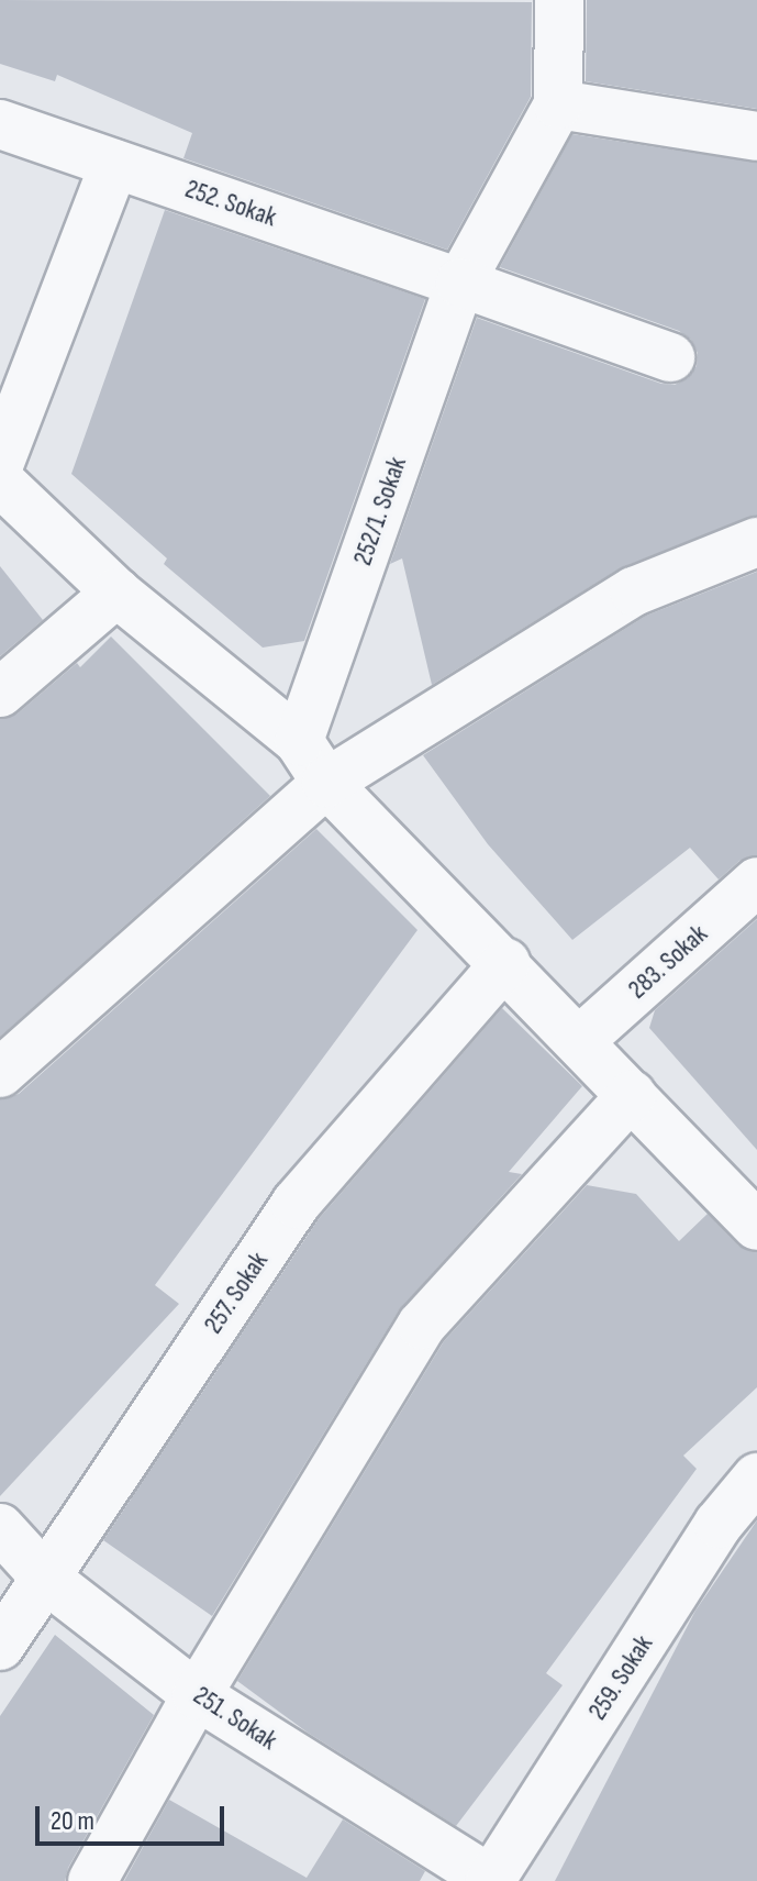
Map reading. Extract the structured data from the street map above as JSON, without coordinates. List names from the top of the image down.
{
  "streets": {
    "street": [
      "252. Sokak",
      "252/1. Sokak",
      "283. Sokak",
      "257. Sokak",
      "259. Sokak",
      "251. Sokak"
    ]
  },
  "crossings": [
    ["252. Sokak", "252/1. Sokak"],
    ["257. Sokak", "251. Sokak"],
    ["259. Sokak", "251. Sokak"]
  ],
  "scale_bar": "20 m"
}
